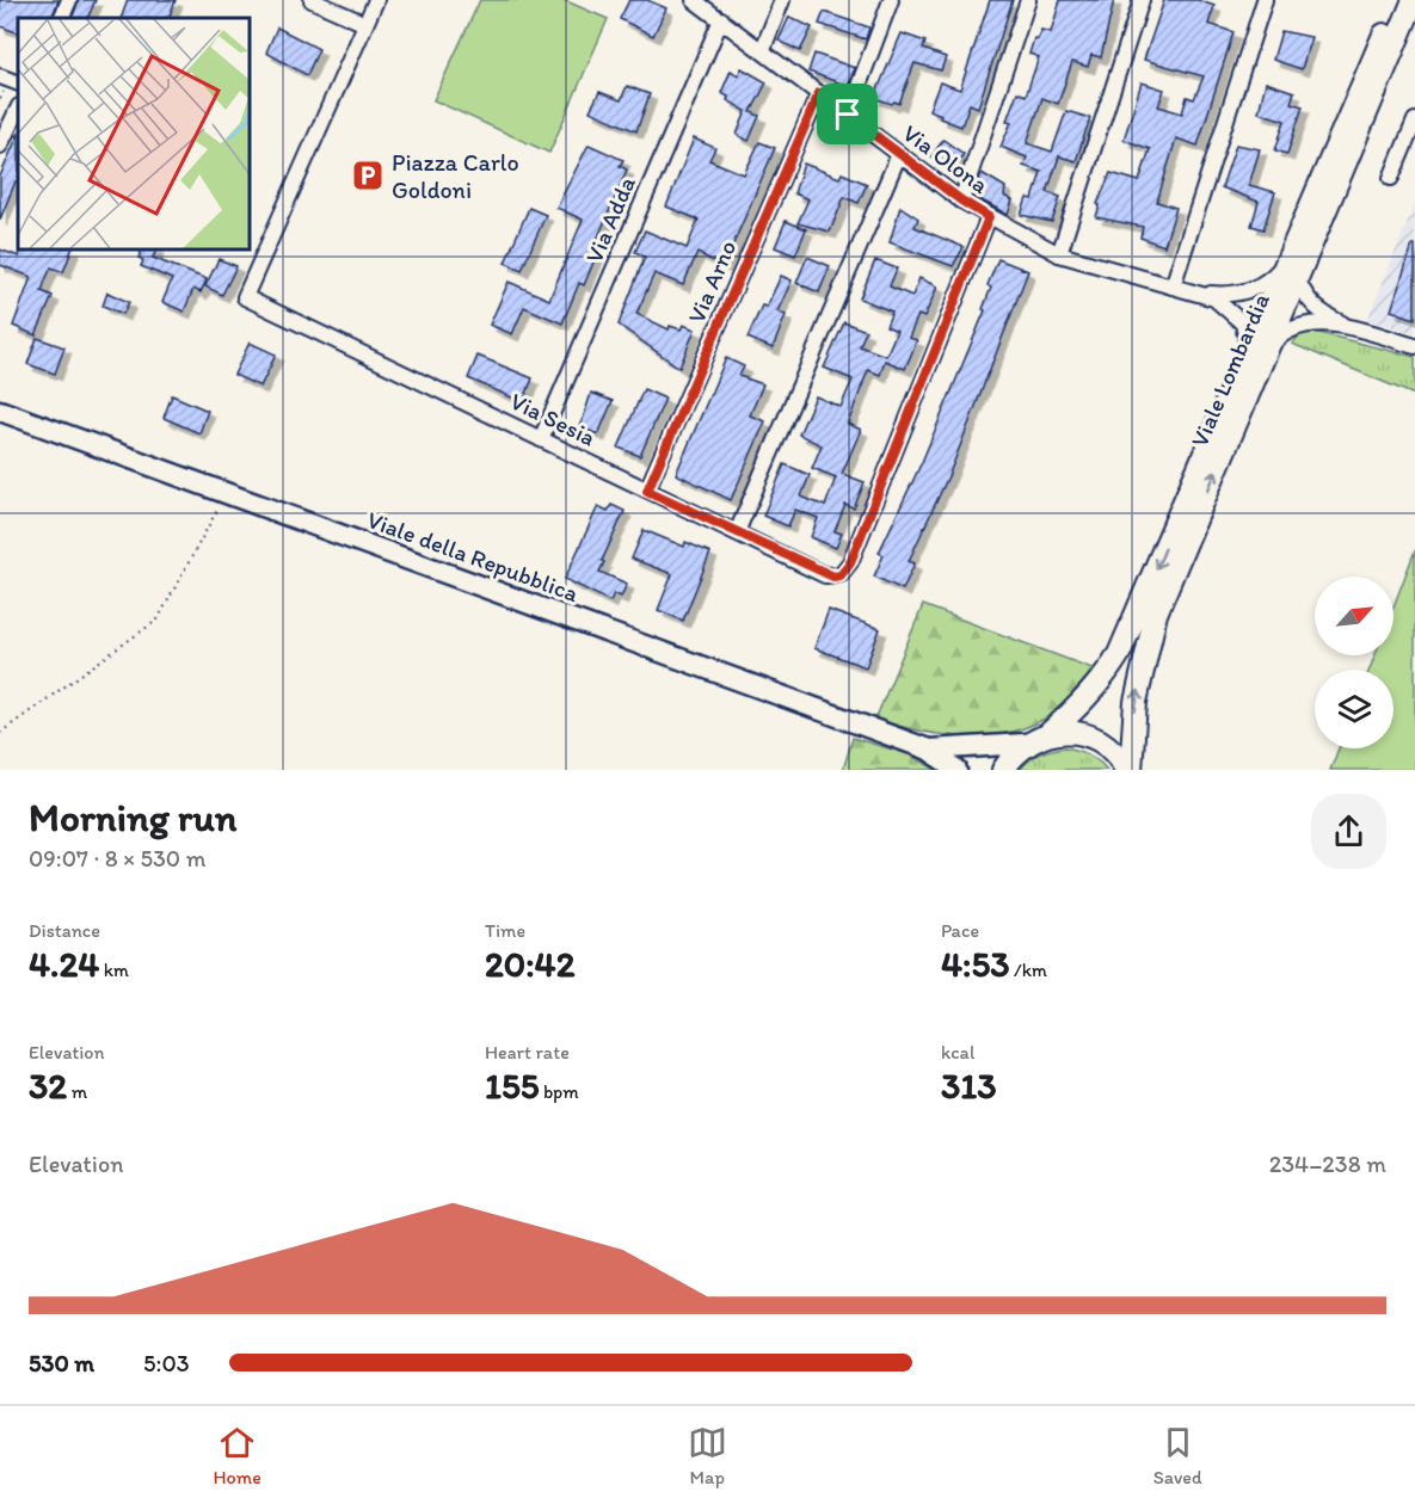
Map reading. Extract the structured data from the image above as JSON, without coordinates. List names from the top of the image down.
{
  "streets": {
    "main road": ["Viale Lombardia"],
    "street": [
      "Via Olona",
      "Via Adda",
      "Via Arno",
      "Via Sesia",
      "Viale della Repubblica"
    ]
  },
  "crossings": [
    ["Via Olona", "Via Adda"],
    ["Via Olona", "Via Arno"],
    ["Via Olona", "Viale Lombardia"],
    ["Via Olona", "Via Sesia"],
    ["Via Adda", "Via Sesia"],
    ["Via Arno", "Via Sesia"]
  ],
  "places": {
    "parking": ["Piazza Carlo Goldoni"]
  },
  "north": "top right",
  "page": {
    "heading": ["Morning run", "09:07 · 8 × 530 m"],
    "stats": [
      ["Distance", "4.24 km"],
      ["Time", "20:42"],
      ["Pace", "4:53 /km"],
      ["Elevation", "32 m"],
      ["Heart rate", "155 bpm"],
      ["kcal", "313"]
    ],
    "chart": ["Elevation", "234–238 m"],
    "list": [
      {
        "name": "530 m",
        "note": "5:03"
      }
    ],
    "tabs": ["Home", "Map", "Saved"]
  }
}
